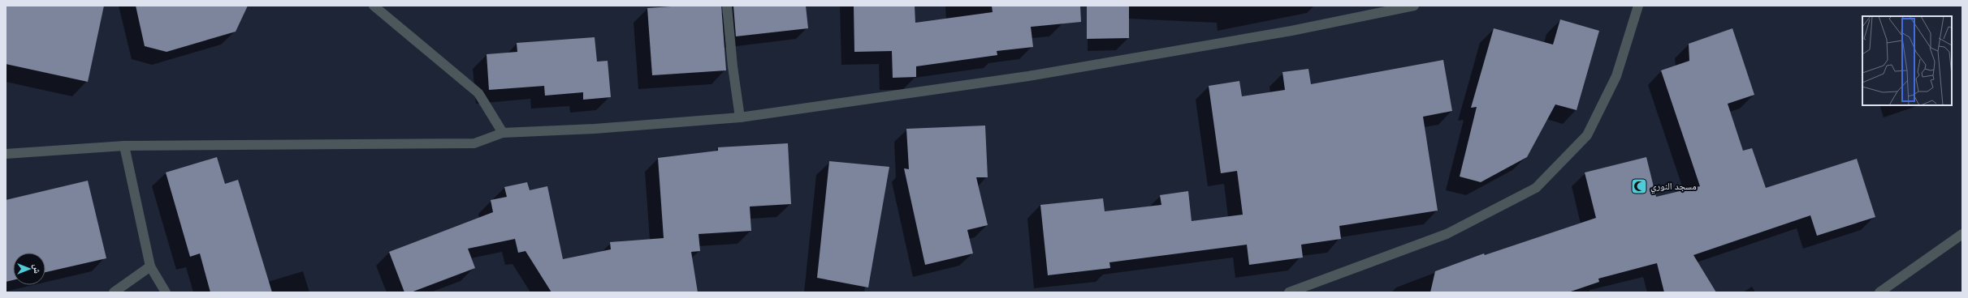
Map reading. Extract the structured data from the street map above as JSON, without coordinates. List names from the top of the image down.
{
  "places": {
    "mosque": ["مسجد النوري"]
  },
  "north": "right"
}
